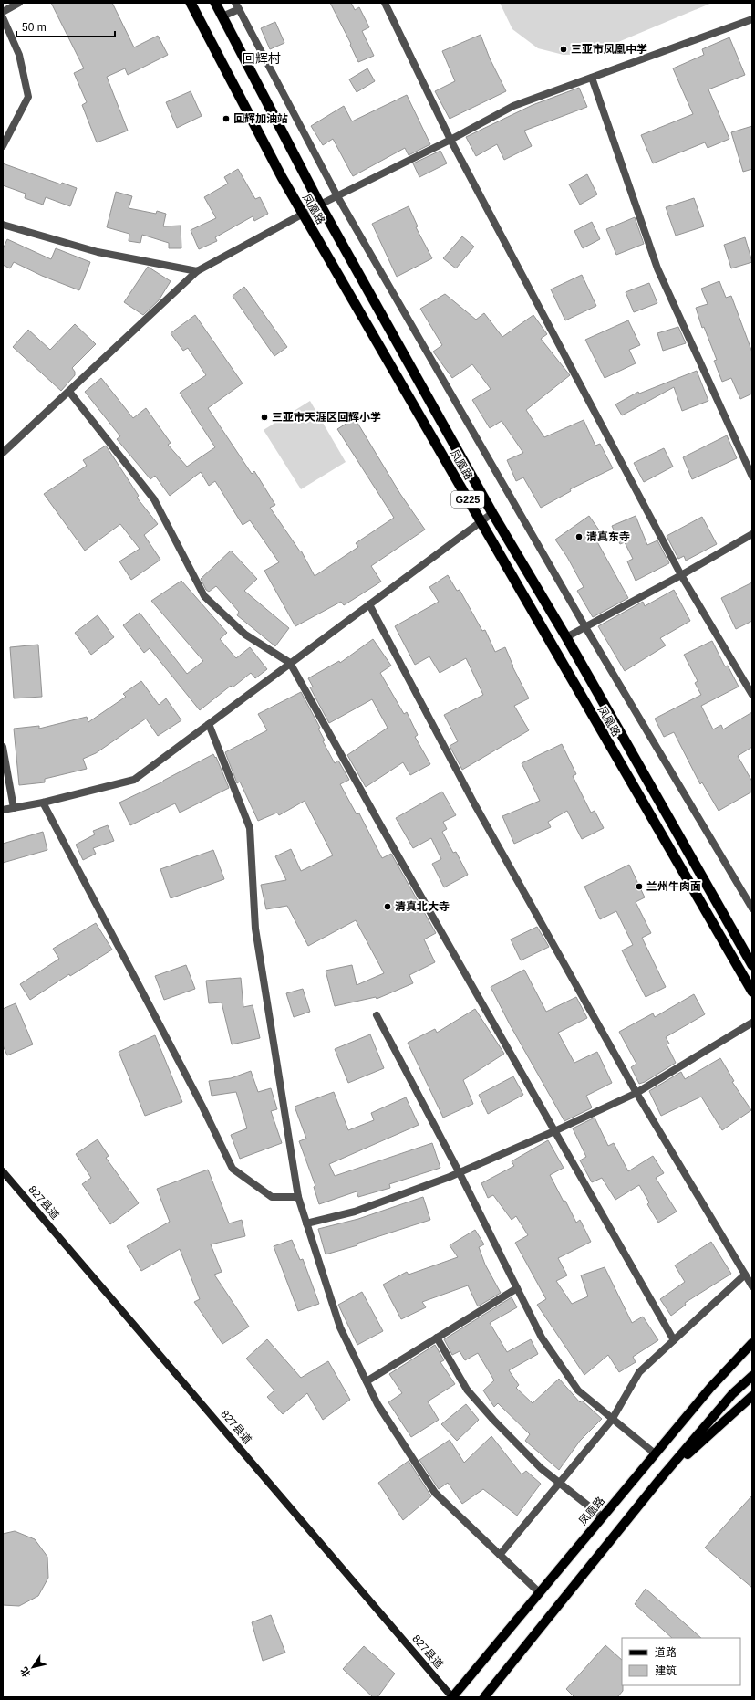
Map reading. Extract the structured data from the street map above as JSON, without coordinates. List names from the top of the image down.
{
  "streets": {
    "highway": ["凤凰路", "G225"],
    "main road": ["827县道"]
  },
  "crossings": [
    ["凤凰路", "827县道"]
  ],
  "districts": ["回辉村"],
  "places": [
    "三亚市凤凰中学",
    "回辉加油站",
    "三亚市天涯区回辉小学",
    "清真东寺",
    "兰州牛肉面",
    "清真北大寺"
  ],
  "legend": ["道路", "建筑"],
  "scale_bar": "50 m",
  "north": "bottom left"
}
